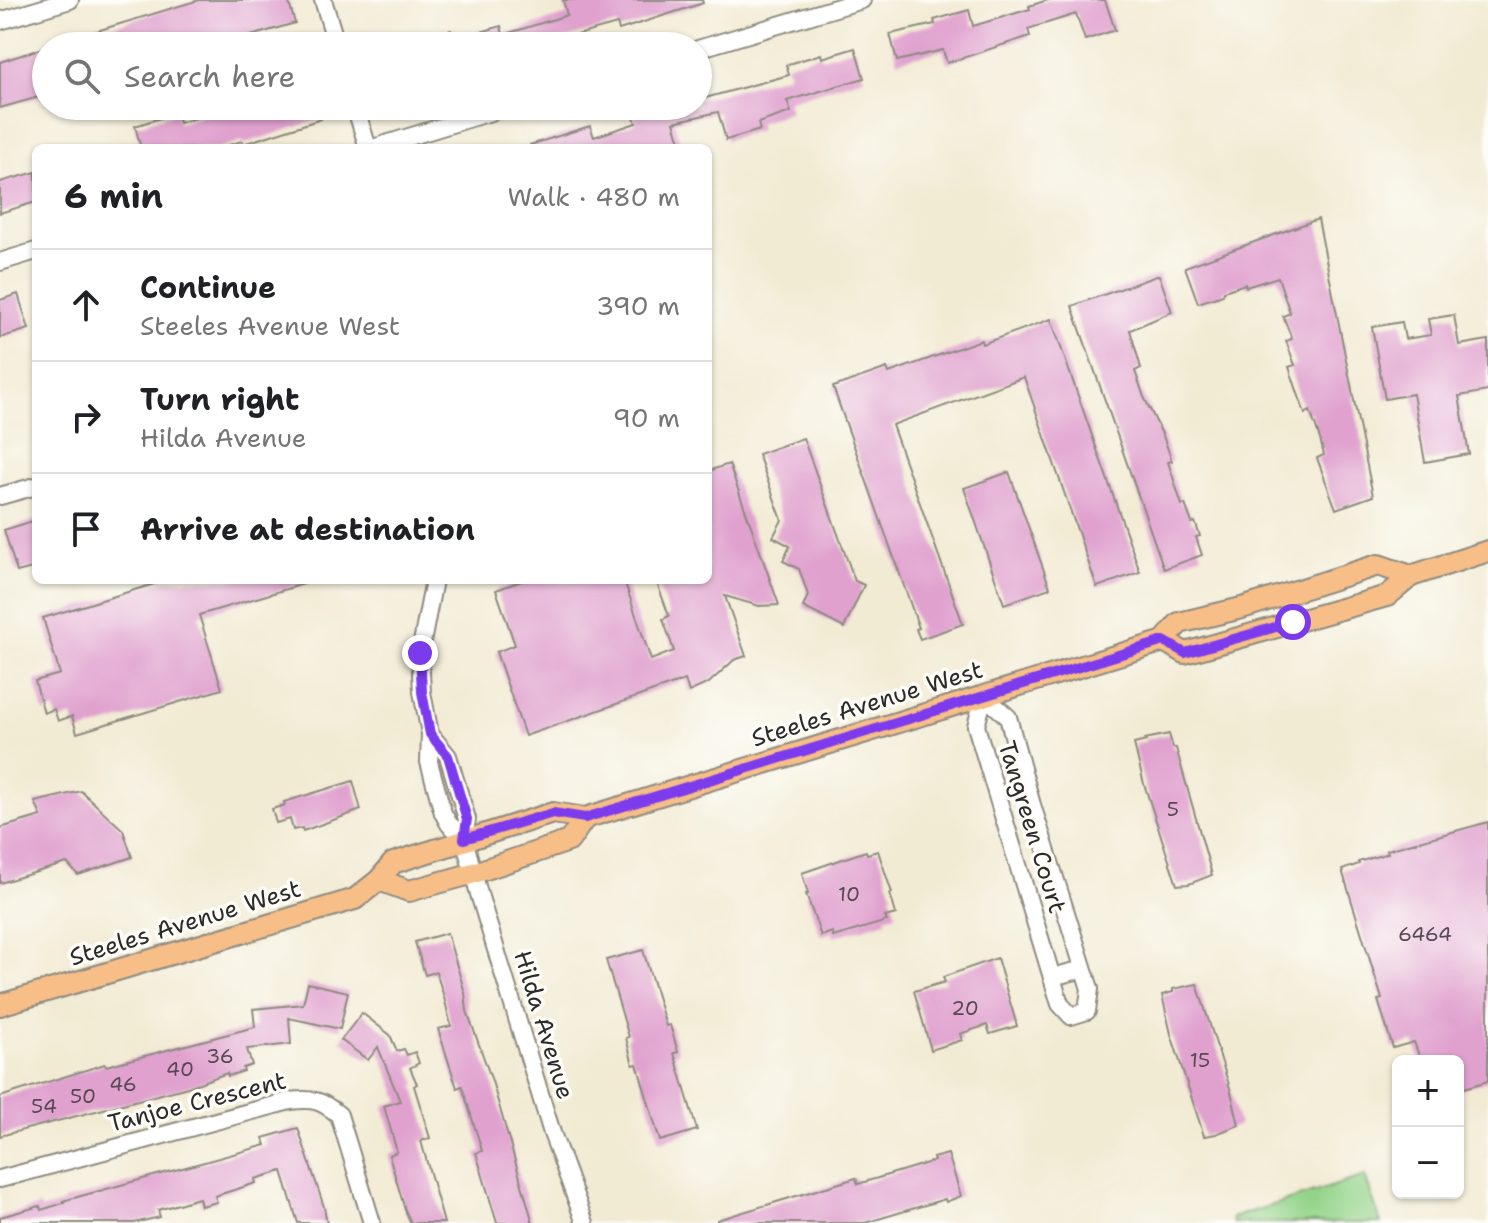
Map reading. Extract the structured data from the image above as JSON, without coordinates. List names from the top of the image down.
{
  "streets": {
    "main road": ["Steeles Avenue West"],
    "street": ["Tangreen Court", "Hilda Avenue", "Tanjoe Crescent"]
  },
  "crossings": [
    ["Steeles Avenue West", "Tangreen Court"],
    ["Steeles Avenue West", "Hilda Avenue"]
  ],
  "house_numbers": [
    "5",
    "10",
    "6464",
    "20",
    "36",
    "15",
    "40",
    "46",
    "50",
    "54"
  ],
  "page": {
    "search": "Search here",
    "heading": ["6 min", "Walk · 480 m"],
    "list": [
      ["Continue", "Steeles Avenue West", "390 m"],
      ["Turn right", "Hilda Avenue", "90 m"],
      "Arrive at destination"
    ],
    "map_buttons": ["+", "−"]
  }
}
